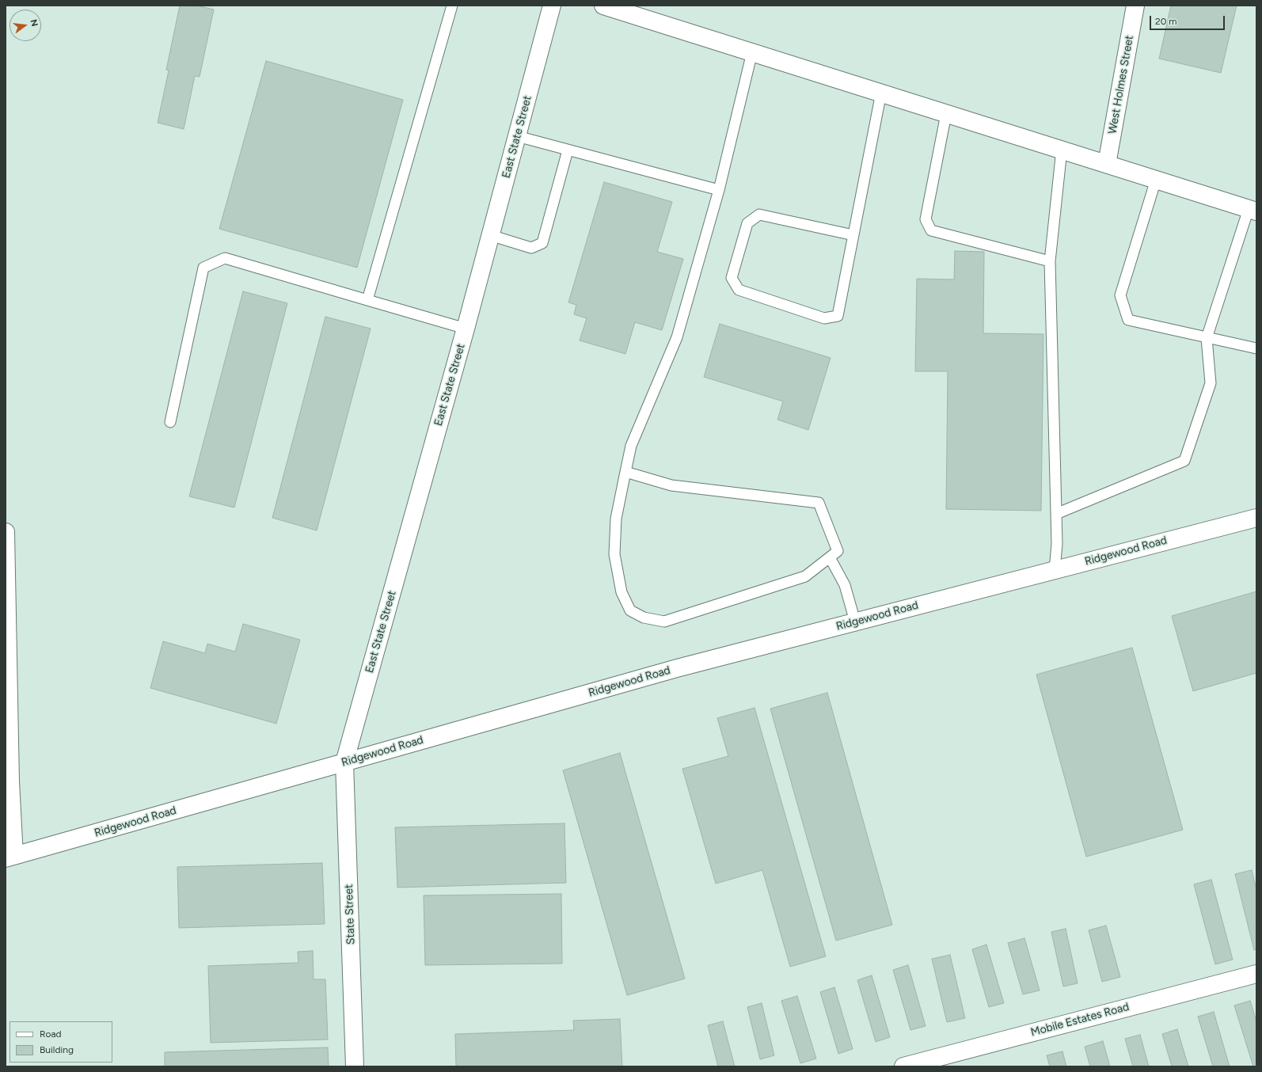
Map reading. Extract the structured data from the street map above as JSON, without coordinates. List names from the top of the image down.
{
  "streets": {
    "street": [
      "West Holmes Street",
      "East State Street",
      "Ridgewood Road",
      "State Street",
      "Mobile Estates Road"
    ]
  },
  "crossings": [
    ["East State Street", "Ridgewood Road"],
    ["East State Street", "State Street"],
    ["Ridgewood Road", "State Street"]
  ],
  "legend": ["Road", "Building"],
  "scale_bar": "20 m",
  "north": "right"
}
